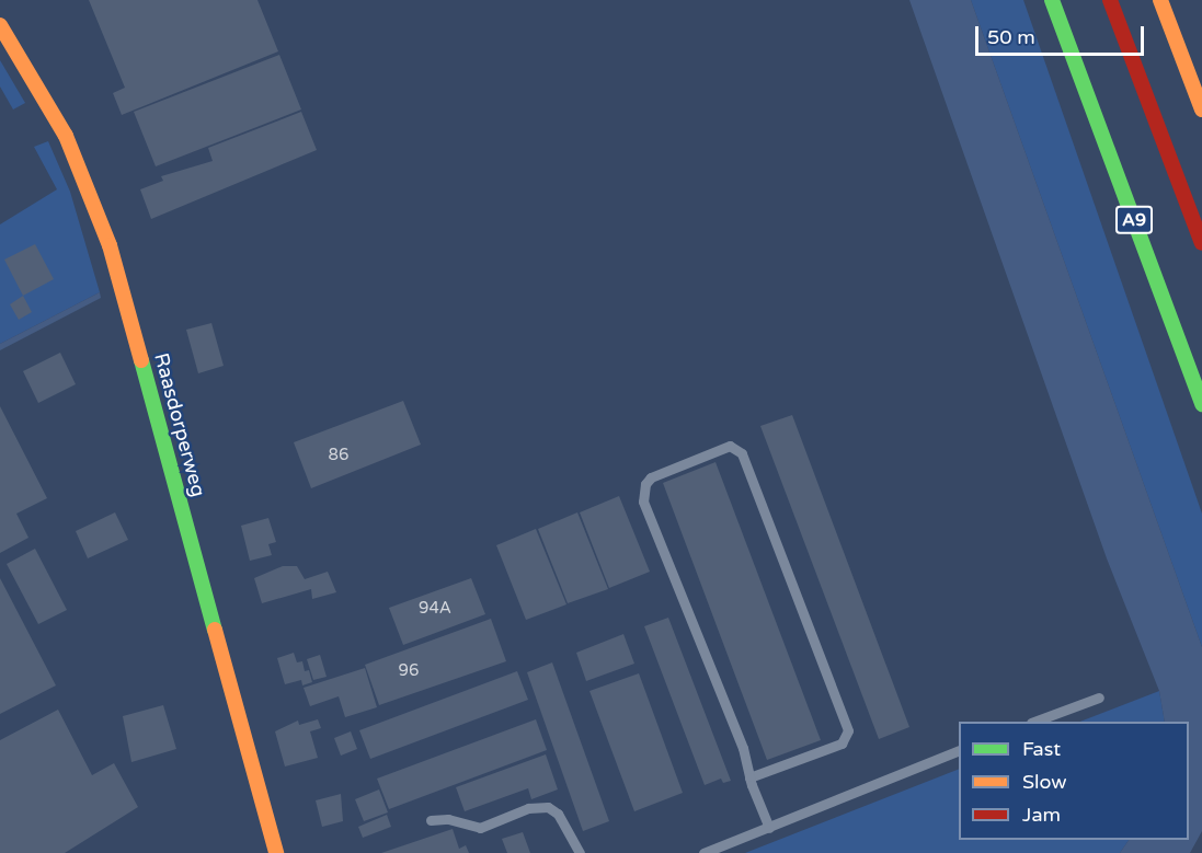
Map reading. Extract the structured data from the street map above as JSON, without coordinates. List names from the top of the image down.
{
  "streets": {
    "main road": ["A9", "Raasdorperweg"]
  },
  "house_numbers": ["86", "94A", "96"],
  "legend": ["Fast", "Slow", "Jam"],
  "scale_bar": "50 m"
}
